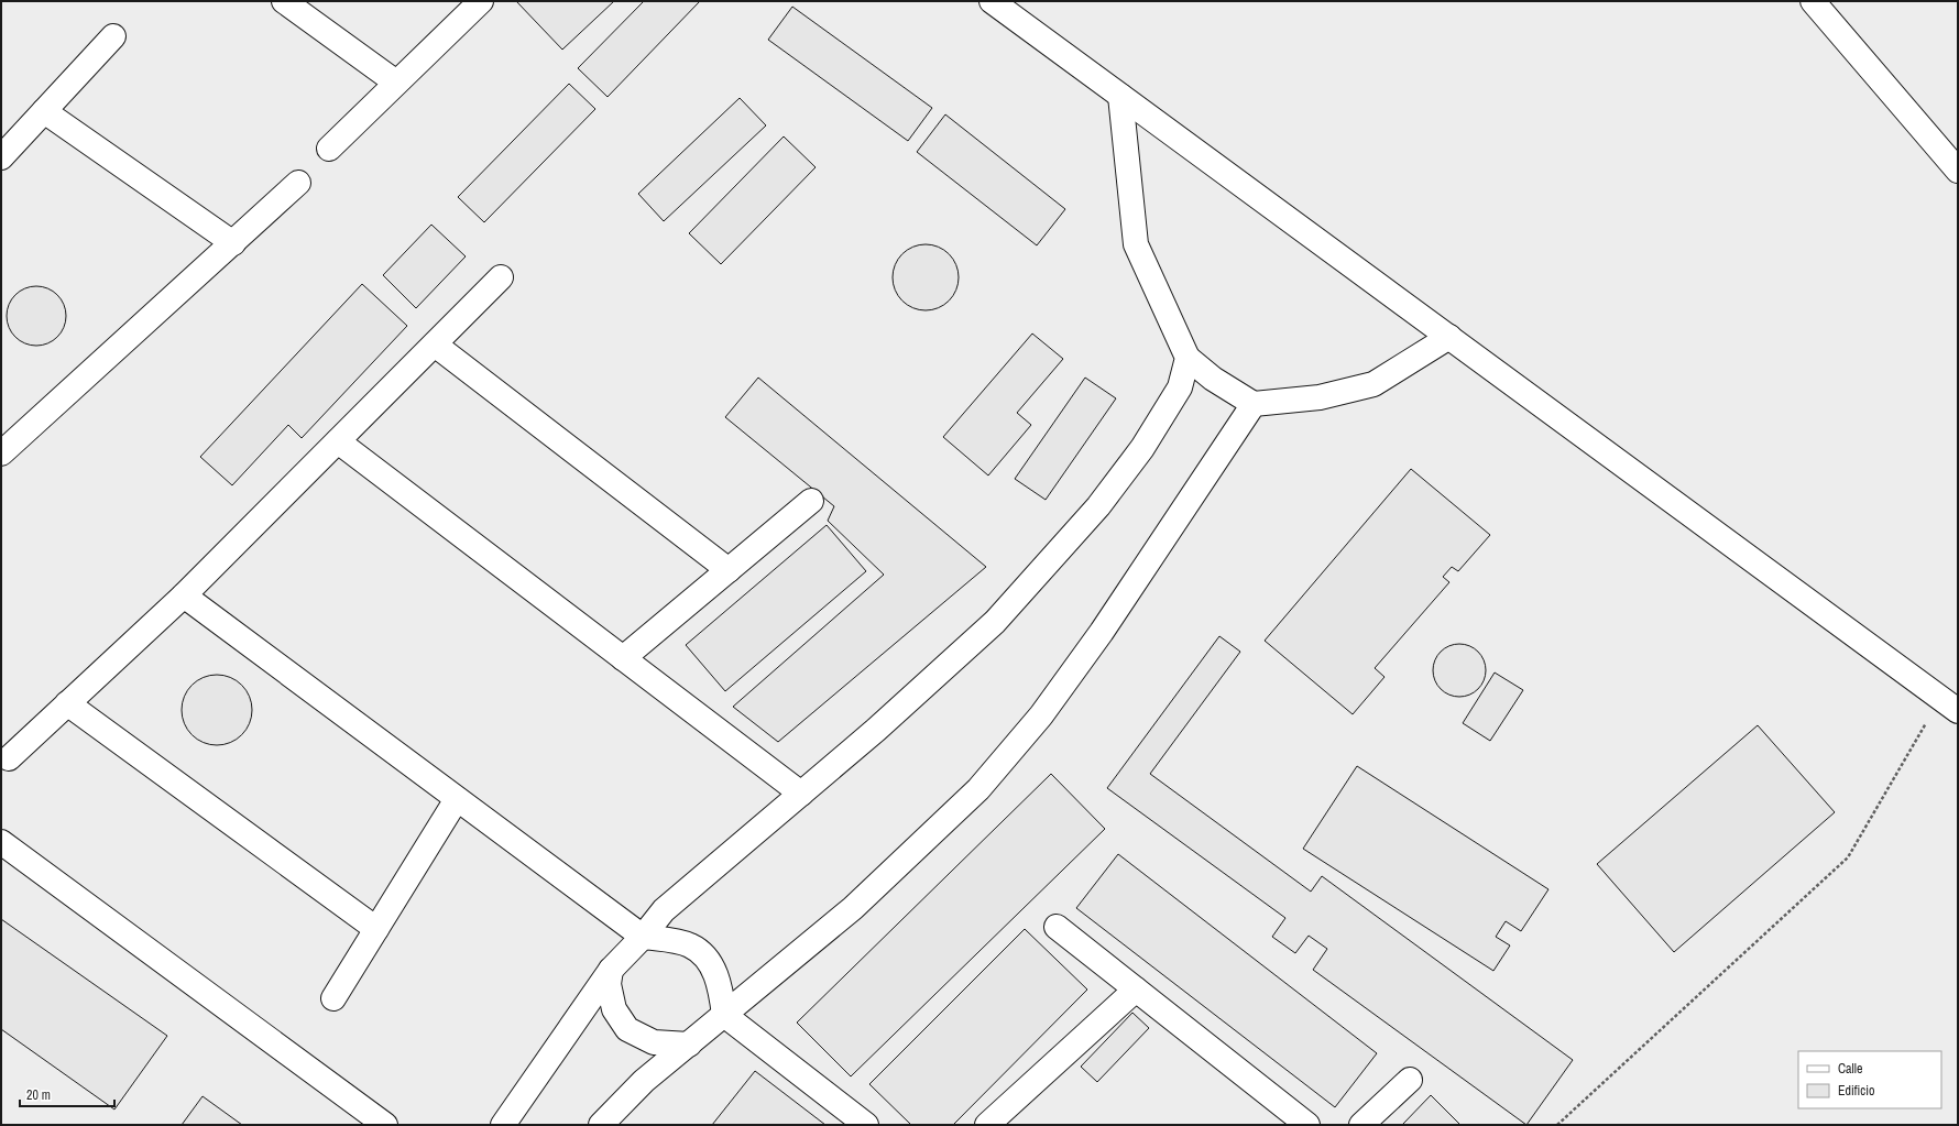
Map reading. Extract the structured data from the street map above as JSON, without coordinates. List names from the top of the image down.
{
  "legend": ["Calle", "Edificio"],
  "scale_bar": "20 m"
}
